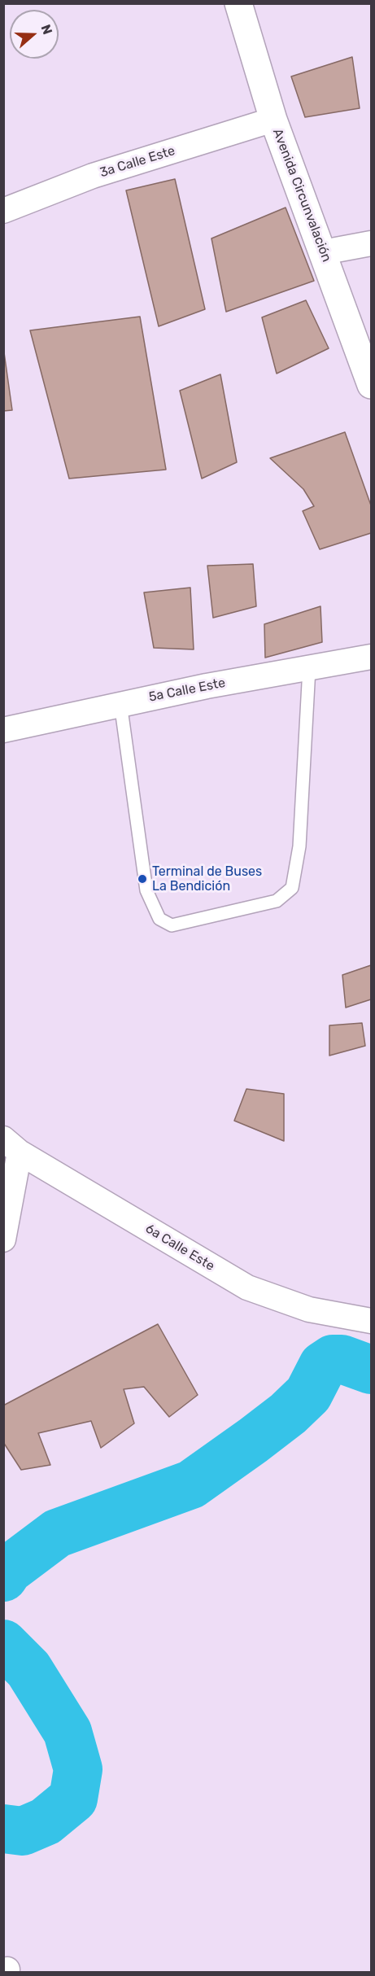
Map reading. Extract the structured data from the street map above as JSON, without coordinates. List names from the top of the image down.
{
  "streets": {
    "street": [
      "3a Calle Este",
      "Avenida Circunvalación",
      "5a Calle Este",
      "6a Calle Este"
    ]
  },
  "crossings": [
    ["3a Calle Este", "Avenida Circunvalación"]
  ],
  "places": ["Terminal de Buses La Bendición"],
  "north": "right"
}
